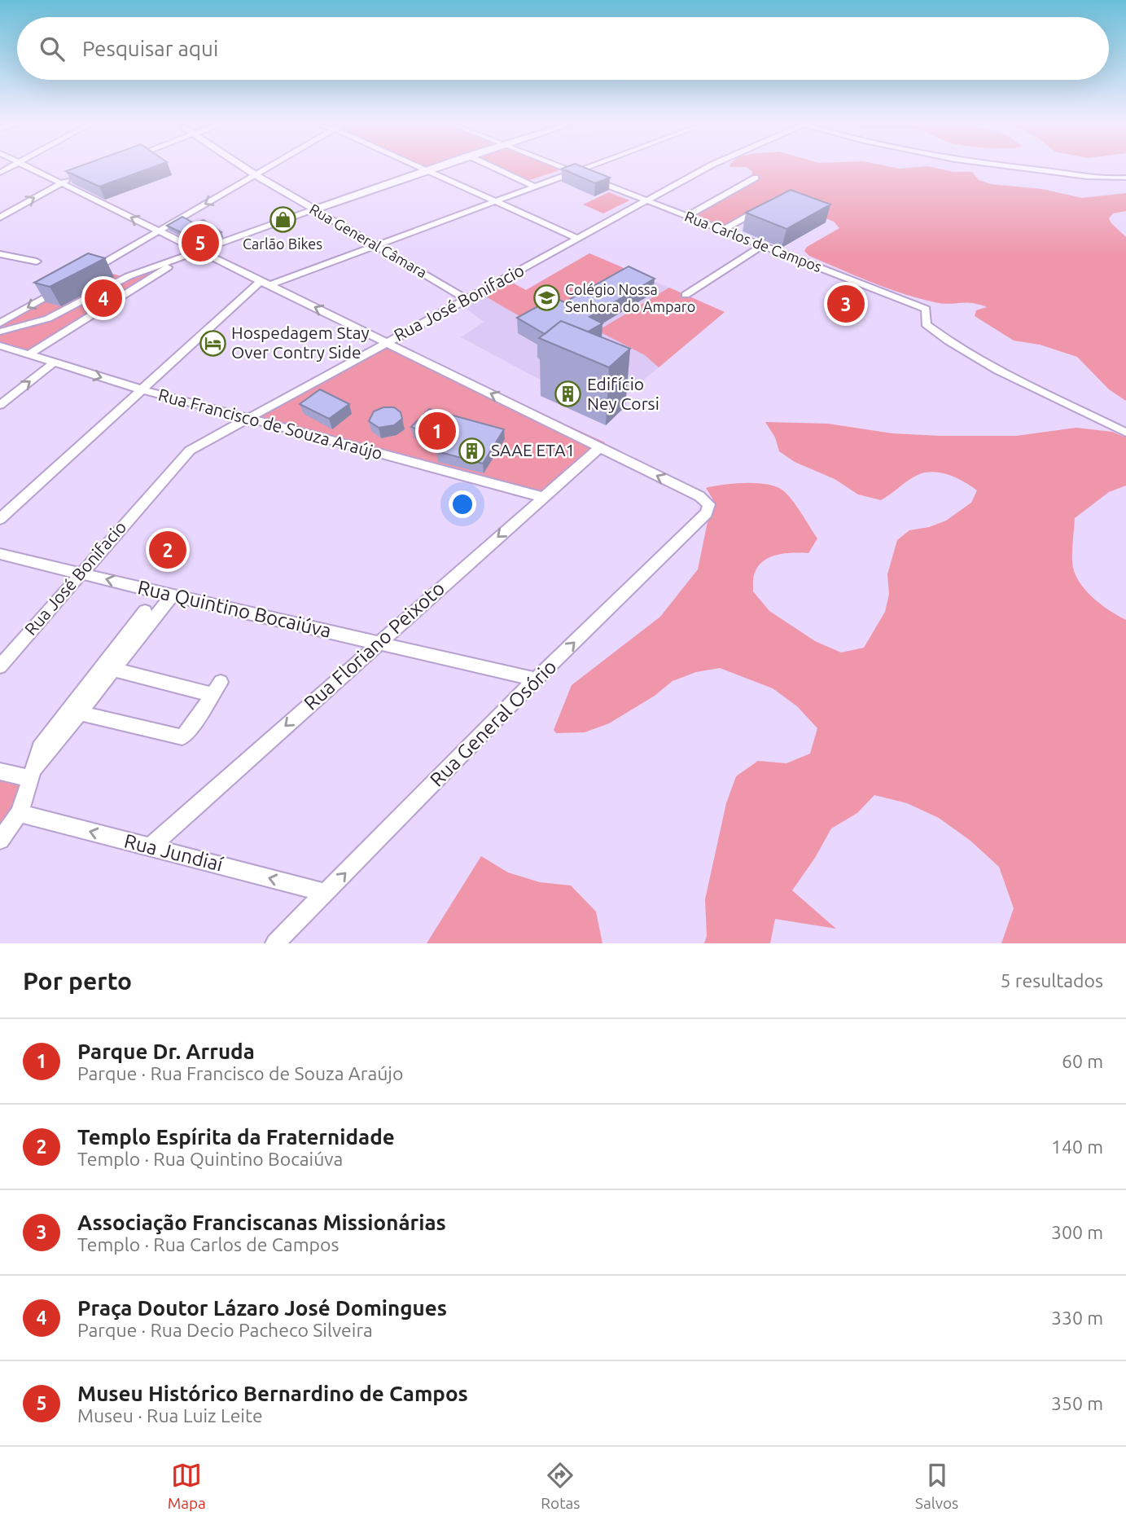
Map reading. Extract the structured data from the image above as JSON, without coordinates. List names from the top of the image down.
{
  "streets": {
    "street": [
      "Rua General Câmara",
      "Rua Carlos de Campos",
      "Rua José Bonifacio",
      "Rua Francisco de Souza Araújo",
      "Rua Quintino Bocaiúva",
      "Rua Floriano Peixoto",
      "Rua General Osório",
      "Rua Jundiaí"
    ]
  },
  "crossings": [
    ["Rua General Câmara", "Rua José Bonifacio"],
    ["Rua Carlos de Campos", "Rua José Bonifacio"],
    ["Rua José Bonifacio", "Rua Francisco de Souza Araújo"],
    ["Rua José Bonifacio", "Rua Quintino Bocaiúva"],
    ["Rua Francisco de Souza Araújo", "Rua Floriano Peixoto"],
    ["Rua Quintino Bocaiúva", "Rua Floriano Peixoto"],
    ["Rua Quintino Bocaiúva", "Rua General Osório"],
    ["Rua Floriano Peixoto", "Rua General Osório"],
    ["Rua Floriano Peixoto", "Rua Jundiaí"],
    ["Rua General Osório", "Rua Jundiaí"]
  ],
  "one_way": ["Rua Floriano Peixoto", "Rua Jundiaí"],
  "places": {
    "shop": ["Carlão Bikes"],
    "school or university": ["Colégio Nossa Senhora do Amparo"],
    "hotel": ["Hospedagem Stay Over Contry Side"],
    "building": ["Edifício Ney Corsi", "SAAE ETA1"]
  },
  "page": {
    "search": "Pesquisar aqui",
    "pins": [
      "5",
      "4",
      "3",
      "1",
      "2"
    ],
    "heading": ["Por perto", "5 resultados"],
    "list": [
      {
        "mark": "1",
        "name": "Parque Dr. Arruda",
        "note": "Parque · Rua Francisco de Souza Araújo",
        "value": "60 m"
      },
      {
        "mark": "2",
        "name": "Templo Espírita da Fraternidade",
        "note": "Templo · Rua Quintino Bocaiúva",
        "value": "140 m"
      },
      {
        "mark": "3",
        "name": "Associação Franciscanas Missionárias",
        "note": "Templo · Rua Carlos de Campos",
        "value": "300 m"
      },
      {
        "mark": "4",
        "name": "Praça Doutor Lázaro José Domingues",
        "note": "Parque · Rua Decio Pacheco Silveira",
        "value": "330 m"
      },
      {
        "mark": "5",
        "name": "Museu Histórico Bernardino de Campos",
        "note": "Museu · Rua Luiz Leite",
        "value": "350 m"
      }
    ],
    "nav": ["Mapa", "Rotas", "Salvos"]
  }
}
